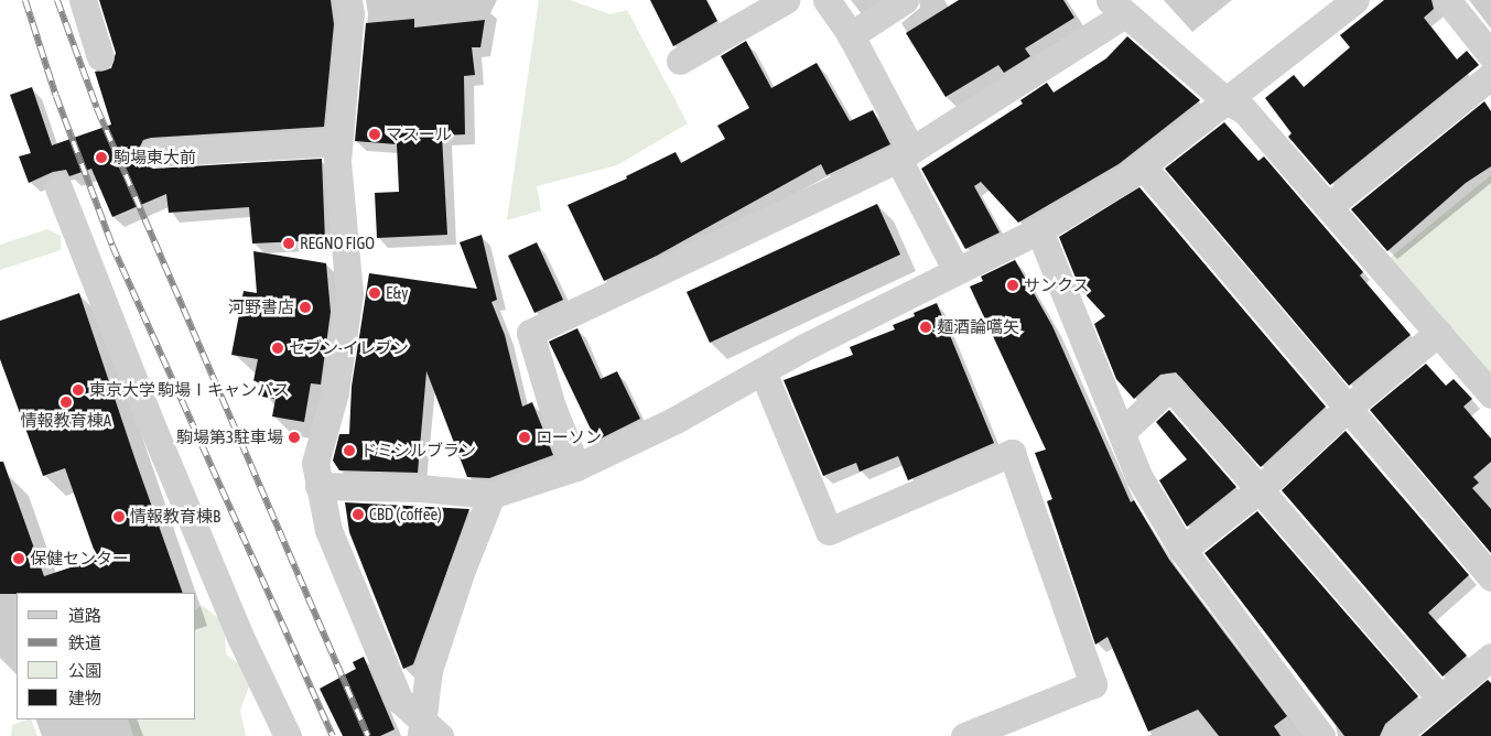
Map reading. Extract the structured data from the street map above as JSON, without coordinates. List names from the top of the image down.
{
  "places": [
    "マスール",
    "駒場東大前",
    "REGNO FIGO",
    "サンクス",
    "E&y",
    "河野書店",
    "麺酒論嚆矢",
    "セブン-イレブン",
    "東京大学 駒場Ⅰキャンパス",
    "情報教育棟A",
    "駒場第3駐車場",
    "ローソン",
    "ドミシルブラン",
    "CBD (coffee)",
    "情報教育棟B",
    "保健センター"
  ],
  "legend": [
    "道路",
    "鉄道",
    "公園",
    "建物"
  ]
}
